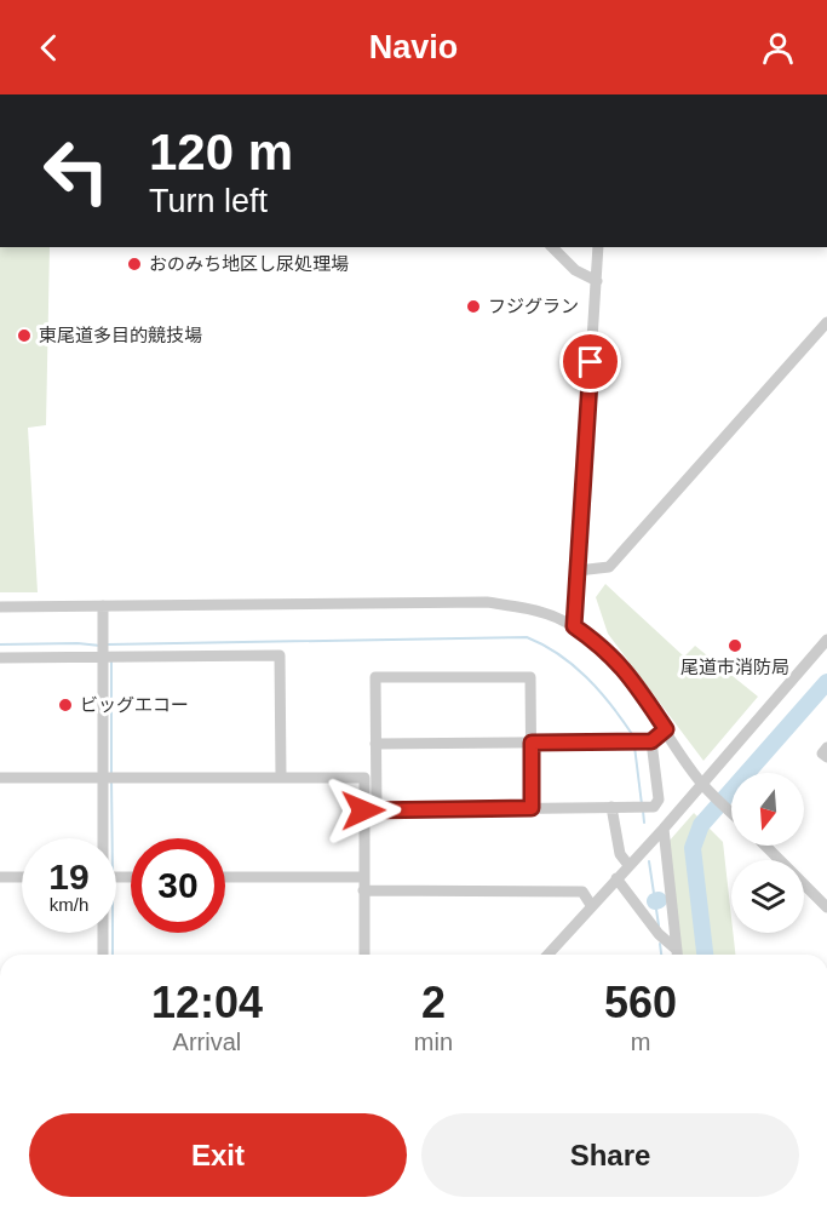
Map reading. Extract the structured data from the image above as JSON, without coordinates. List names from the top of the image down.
{
  "places": [
    "おのみち地区し尿処理場",
    "フジグラン",
    "東尾道多目的競技場",
    "尾道市消防局",
    "ビッグエコー"
  ],
  "north": "bottom",
  "page": {
    "header": "Navio",
    "turn": ["120 m", "Turn left"],
    "speed": "19 km/h",
    "limit": "30",
    "eta": [
      "12:04",
      "Arrival",
      "2",
      "min",
      "560",
      "m"
    ],
    "buttons": ["Exit", "Share"]
  }
}
